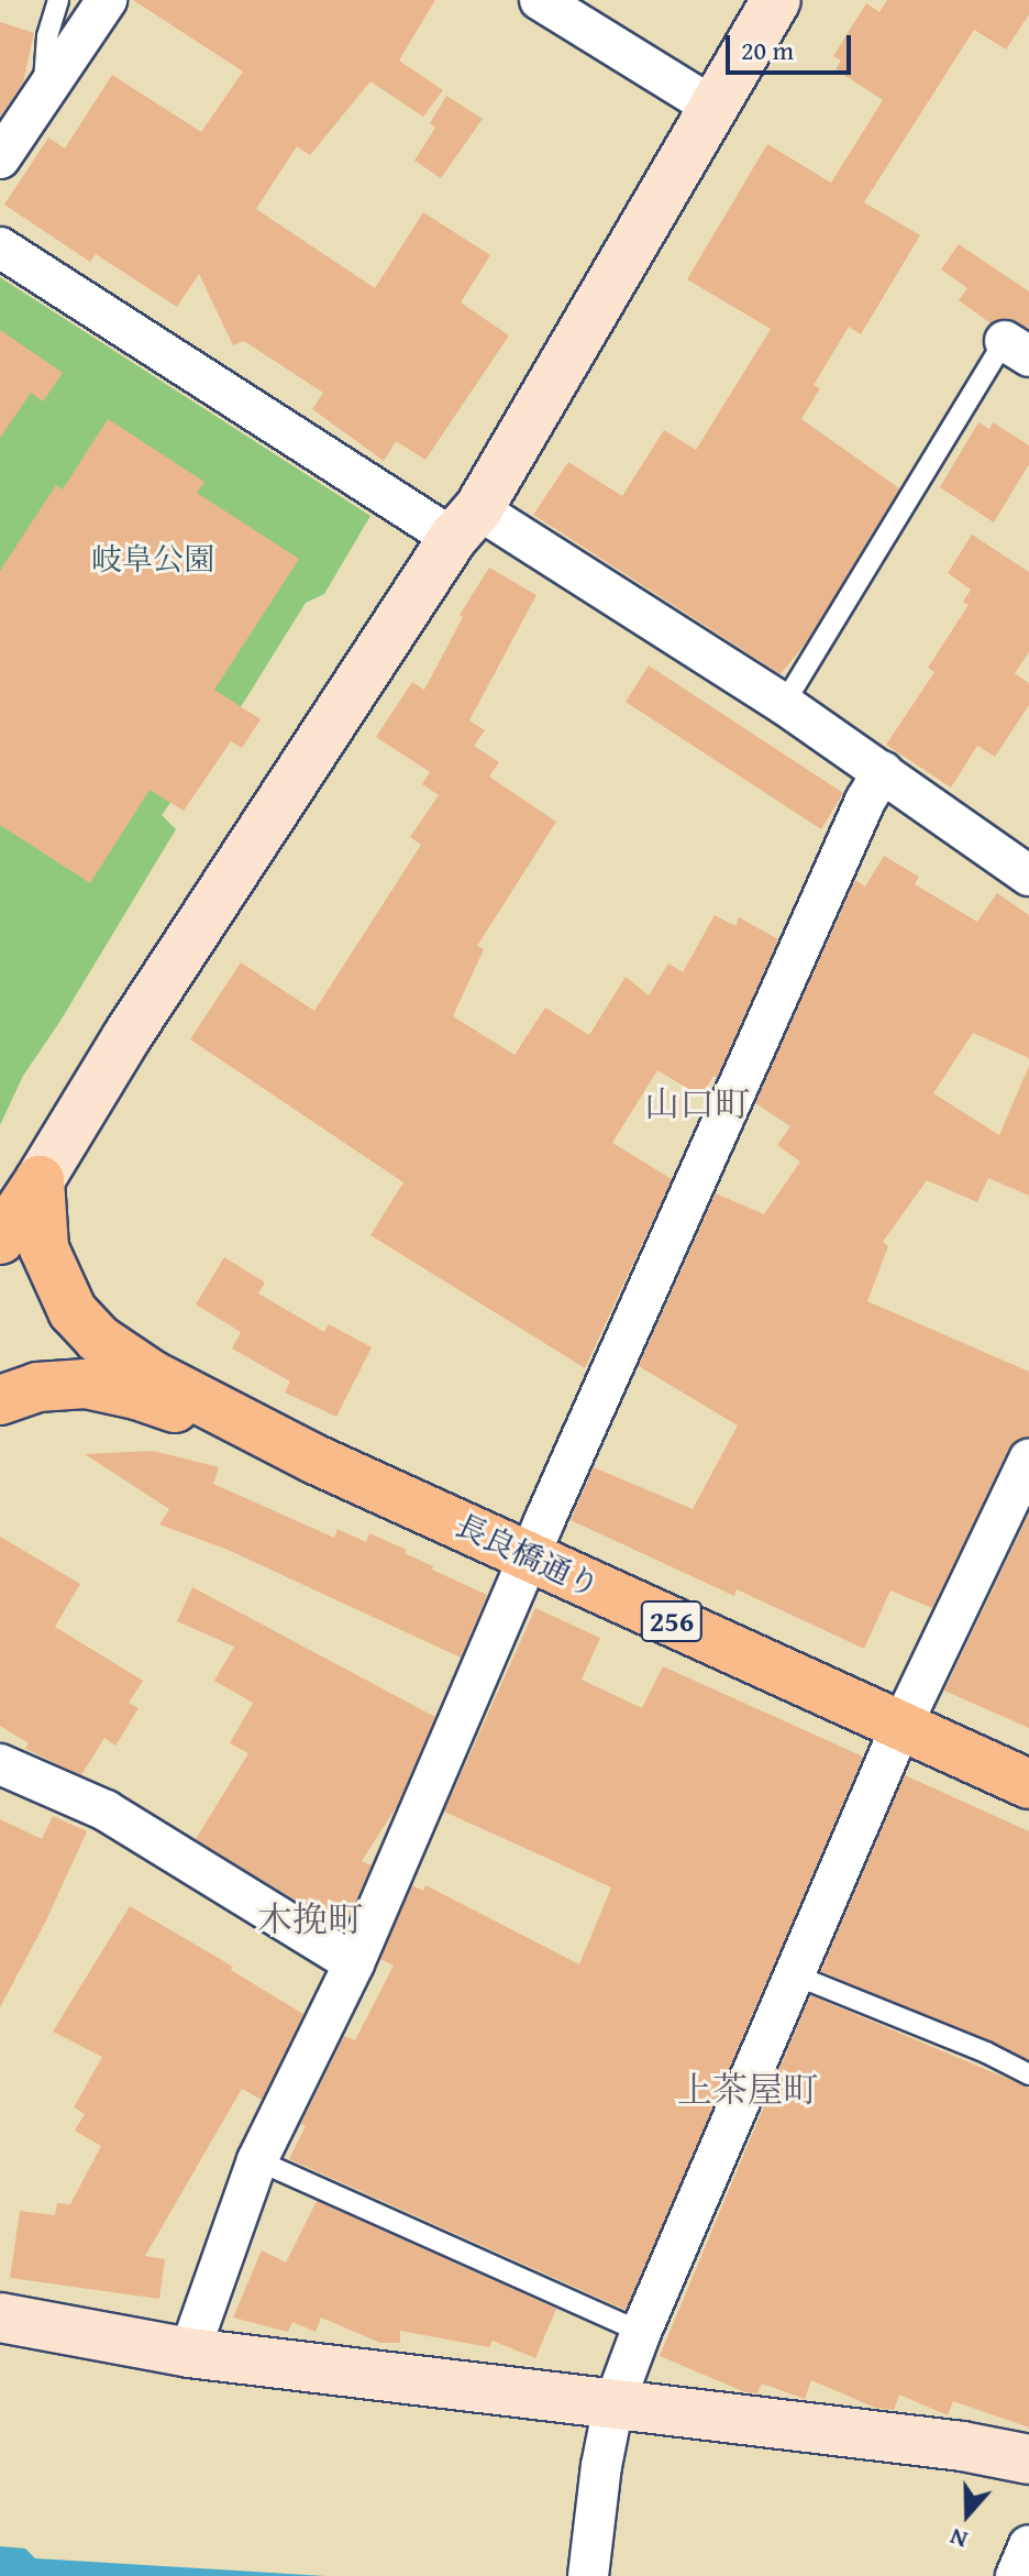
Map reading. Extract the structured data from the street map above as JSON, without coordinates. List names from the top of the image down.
{
  "streets": {
    "highway": ["長良橋通り", "256"]
  },
  "districts": ["山口町", "木挽町", "上茶屋町"],
  "parks": ["岐阜公園"],
  "scale_bar": "20 m",
  "north": "bottom"
}
